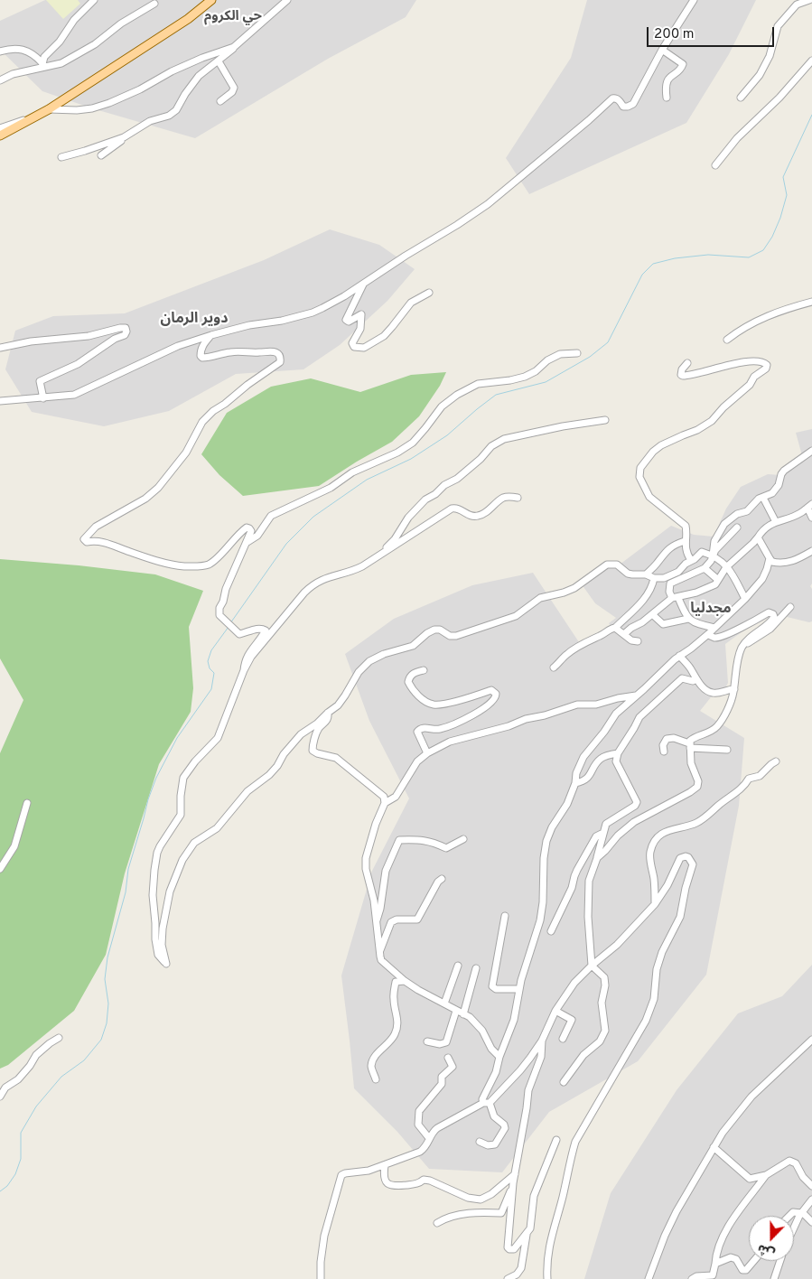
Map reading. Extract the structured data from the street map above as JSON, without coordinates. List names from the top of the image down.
{
  "districts": ["حي الكروم", "دوير الرمان", "مجدليا"],
  "scale_bar": "200 m",
  "north": "bottom"
}
